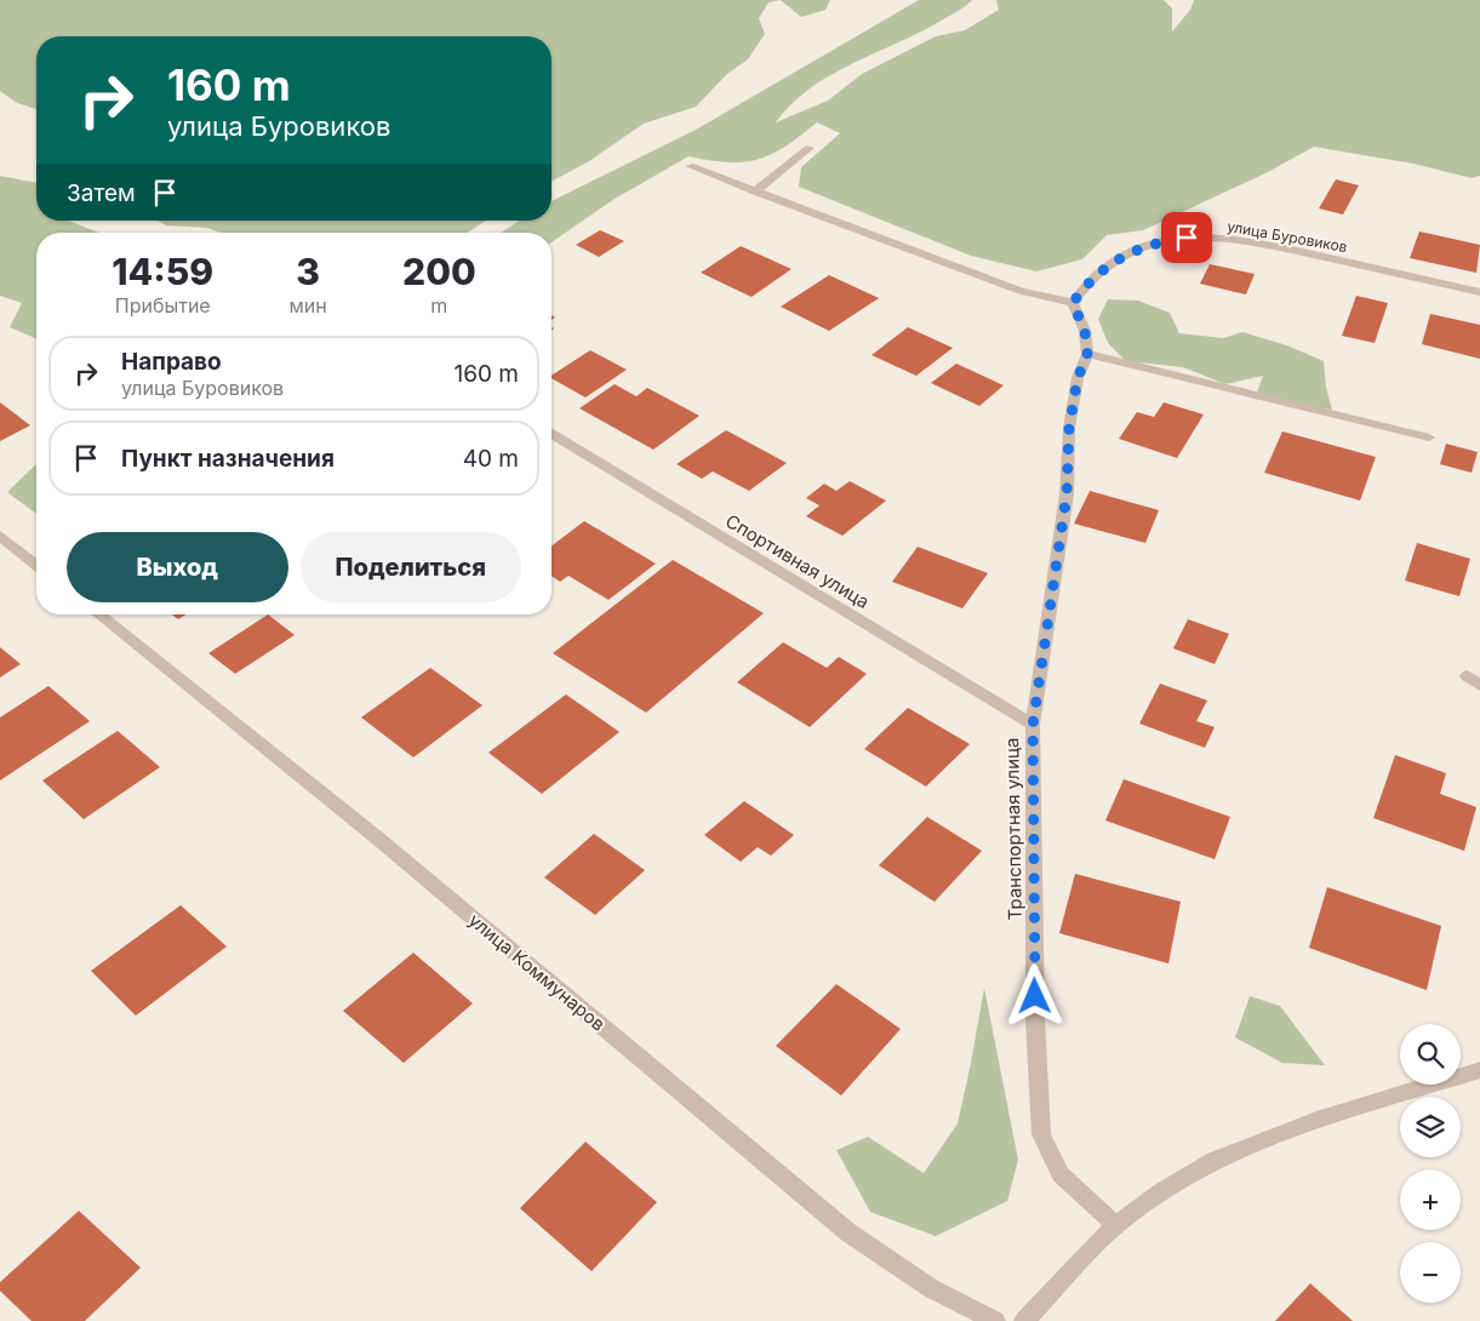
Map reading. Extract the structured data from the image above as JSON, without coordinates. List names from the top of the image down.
{
  "streets": {
    "street": [
      "улица Буровиков",
      "Спортивная улица",
      "Транспортная улица",
      "улица Коммунаров"
    ]
  },
  "crossings": [
    ["Спортивная улица", "Транспортная улица"]
  ],
  "page": {
    "turn": ["160 m", "улица Буровиков"],
    "then": "Затем",
    "eta": [
      "14:59",
      "Прибытие",
      "3",
      "мин",
      "200",
      "m"
    ],
    "list": [
      {
        "name": "Направо",
        "note": "улица Буровиков",
        "value": "160 m"
      },
      {
        "name": "Пункт назначения",
        "value": "40 m"
      }
    ],
    "buttons": ["Выход", "Поделиться"],
    "map_buttons": ["+", "−"]
  }
}
